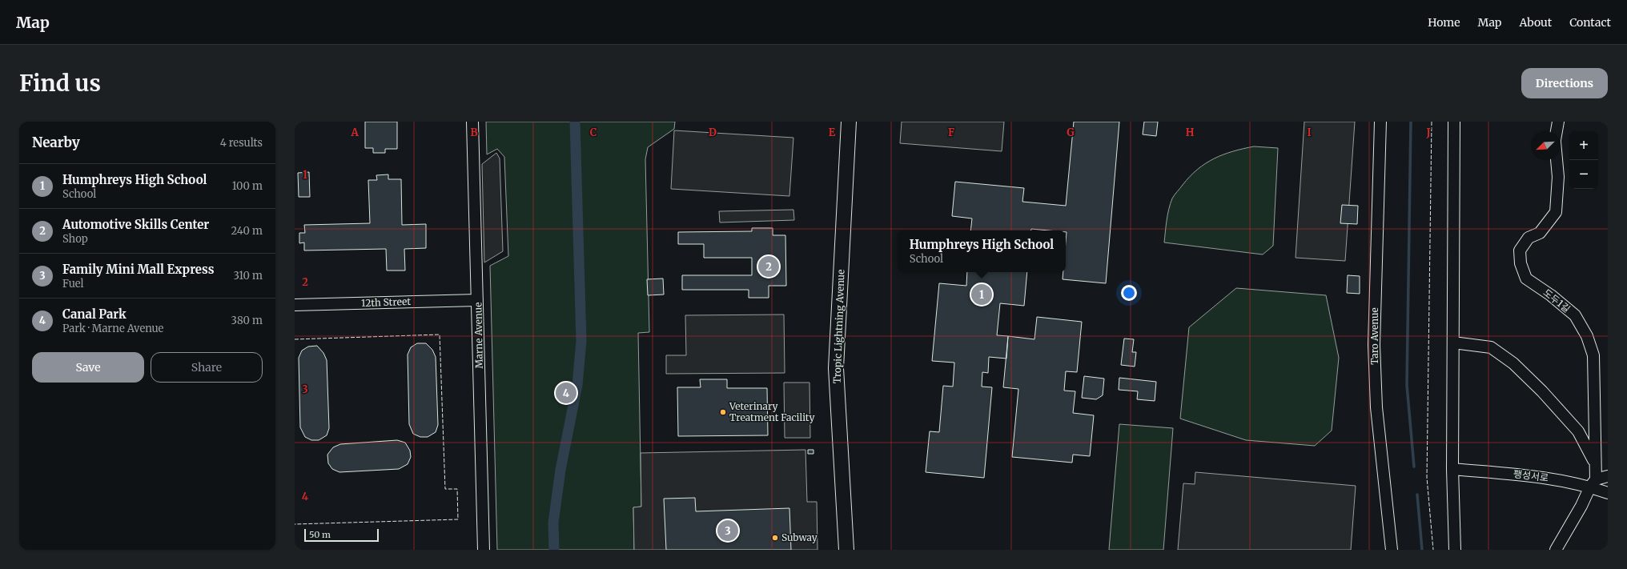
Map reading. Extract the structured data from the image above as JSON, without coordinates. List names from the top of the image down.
{
  "streets": {
    "main road": ["Tropic Lightning Avenue"],
    "street": [
      "도두1길",
      "12th Street",
      "Marne Avenue",
      "Taro Avenue",
      "팽성서로"
    ]
  },
  "crossings": [
    ["도두1길", "팽성서로"],
    ["12th Street", "Marne Avenue"]
  ],
  "places": ["Veterinary Treatment Facility", "Subway"],
  "scale_bar": "50 m",
  "north": "bottom left",
  "page": {
    "header": "Map",
    "nav": [
      "Home",
      "Map",
      "About",
      "Contact"
    ],
    "buttons": [
      "Directions",
      ["Save", "Share"]
    ],
    "title": "Find us",
    "heading": ["Nearby", "4 results"],
    "map_buttons": ["+", "−"],
    "list": [
      {
        "mark": "1",
        "name": "Humphreys High School",
        "note": "School",
        "value": "100 m"
      },
      {
        "mark": "2",
        "name": "Automotive Skills Center",
        "note": "Shop",
        "value": "240 m"
      },
      {
        "mark": "3",
        "name": "Family Mini Mall Express",
        "note": "Fuel",
        "value": "310 m"
      },
      {
        "mark": "4",
        "name": "Canal Park",
        "note": "Park · Marne Avenue",
        "value": "380 m"
      }
    ],
    "popup": ["Humphreys High School", "School"],
    "pins": [
      "2",
      "1",
      "4",
      "3"
    ],
    "scale": "50 m"
  },
  "grid": {
    "columns": [
      "A",
      "B",
      "C",
      "D",
      "E",
      "F",
      "G",
      "H",
      "I",
      "J"
    ],
    "rows": [
      "1",
      "2",
      "3",
      "4"
    ]
  }
}
